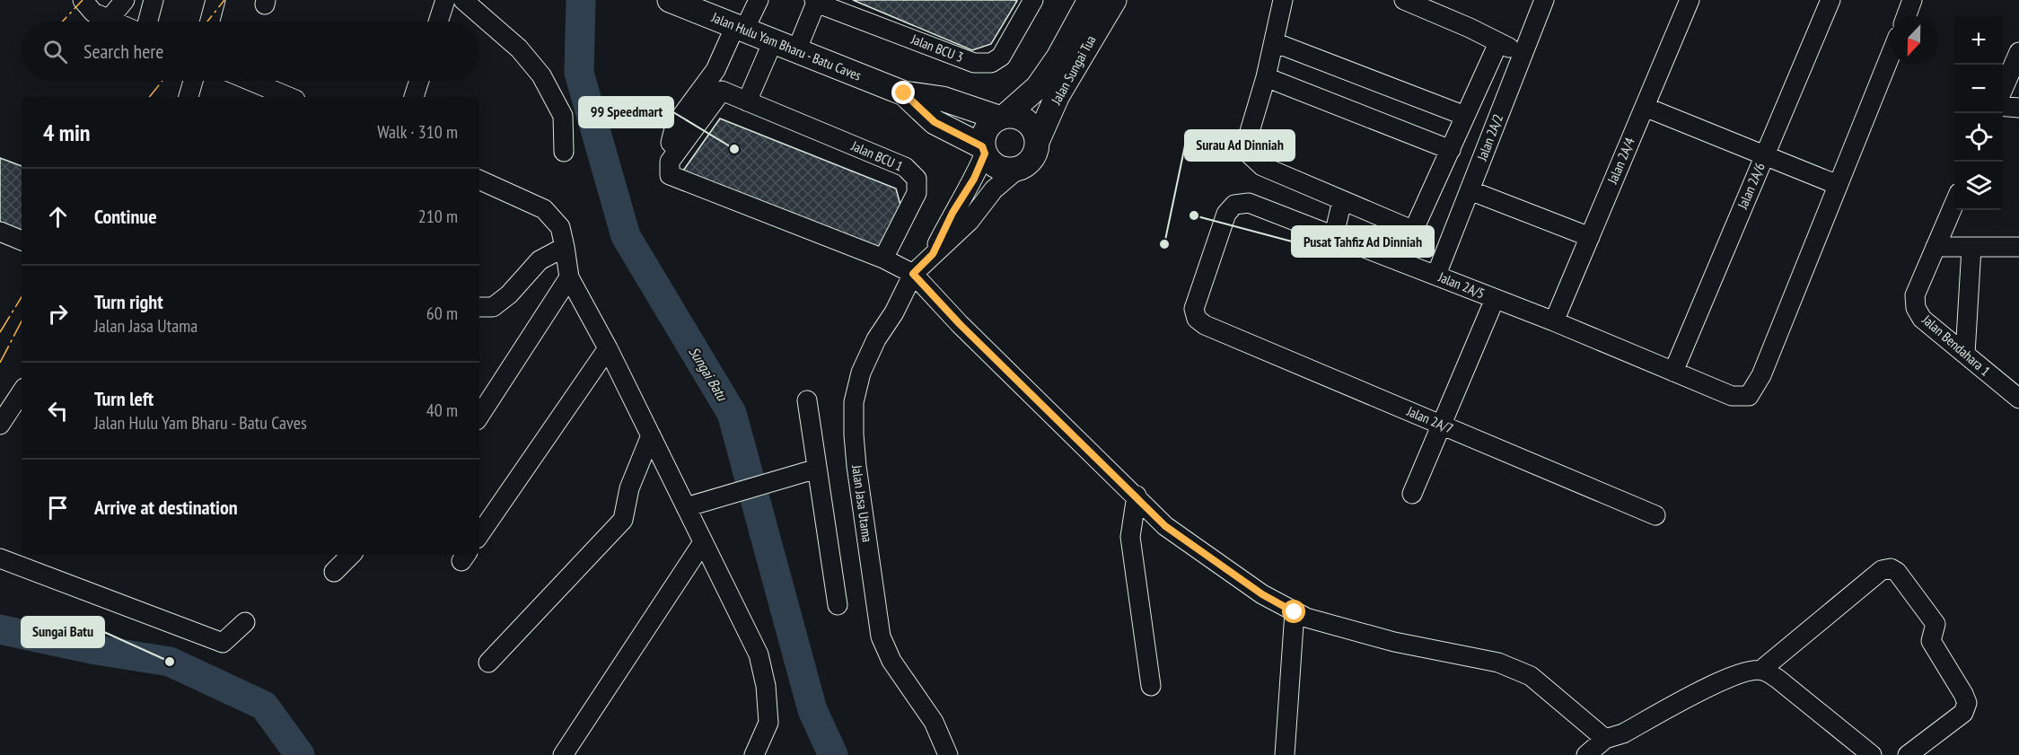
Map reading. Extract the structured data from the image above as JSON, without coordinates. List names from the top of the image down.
{
  "streets": {
    "main road": ["Jalan Hulu Yam Bharu - Batu Caves", "Jalan Sungai Tua"],
    "street": [
      "Jalan BCU 3",
      "Jalan 2A/2",
      "Jalan BCU 1",
      "Jalan 2A/4",
      "Jalan 2A/6",
      "Jalan 2A/5",
      "Jalan Bendahara 1",
      "Jalan 2A/7",
      "Jalan Jasa Utama"
    ]
  },
  "crossings": [
    ["Jalan Hulu Yam Bharu - Batu Caves", "Jalan Sungai Tua"],
    ["Jalan Hulu Yam Bharu - Batu Caves", "Jalan Jasa Utama"],
    ["Jalan Sungai Tua", "Jalan Jasa Utama"],
    ["Jalan 2A/2", "Jalan 2A/5"],
    ["Jalan 2A/4", "Jalan 2A/5"],
    ["Jalan 2A/6", "Jalan 2A/5"],
    ["Jalan 2A/5", "Jalan 2A/7"]
  ],
  "water": ["Sungai Batu"],
  "places": [
    "99 Speedmart",
    "Pusat Tahfiz Ad Dinniah",
    "Surau Ad Dinniah",
    "Sungai Batu"
  ],
  "north": "bottom",
  "page": {
    "map_buttons": ["+", "−"],
    "search": "Search here",
    "heading": ["4 min", "Walk · 310 m"],
    "list": [
      ["Continue", "210 m"],
      ["Turn right", "Jalan Jasa Utama", "60 m"],
      ["Turn left", "Jalan Hulu Yam Bharu - Batu Caves", "40 m"],
      "Arrive at destination"
    ]
  }
}
